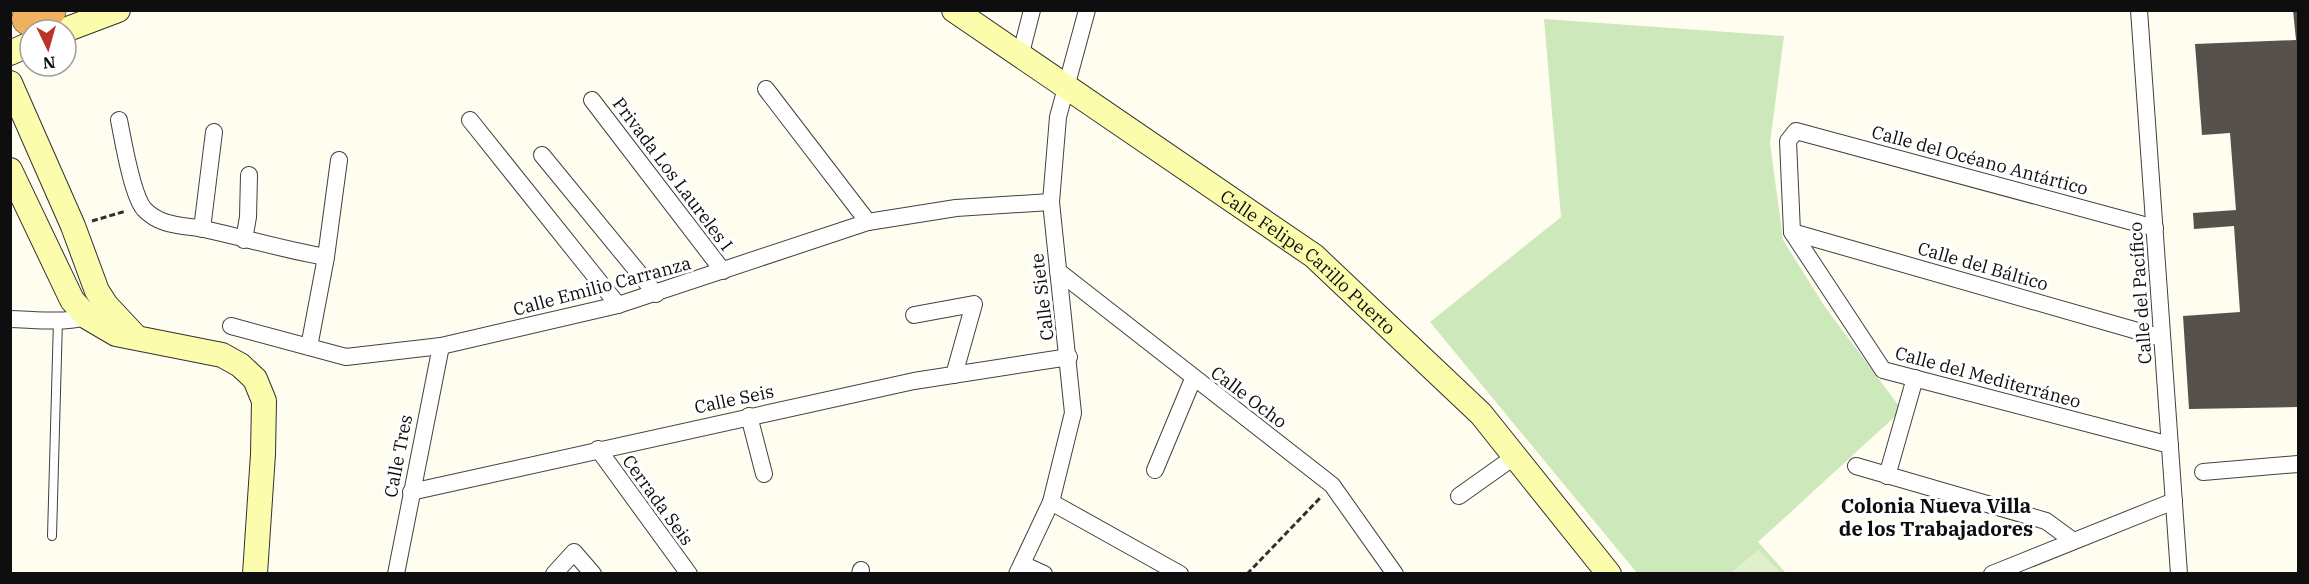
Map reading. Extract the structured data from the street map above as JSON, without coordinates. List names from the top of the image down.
{
  "streets": {
    "street": [
      "Calle del Océano Antártico",
      "Privada Los Laureles I",
      "Calle Felipe Carillo Puerto",
      "Calle del Báltico",
      "Calle Emilio Carranza",
      "Calle del Pacífico",
      "Calle Siete",
      "Calle del Mediterráneo",
      "Calle Ocho",
      "Calle Seis",
      "Calle Tres",
      "Cerrada Seis"
    ]
  },
  "crossings": [
    ["Calle del Océano Antártico", "Calle del Báltico"],
    ["Calle del Océano Antártico", "Calle del Pacífico"],
    ["Calle del Océano Antártico", "Calle del Mediterráneo"],
    ["Privada Los Laureles I", "Calle Emilio Carranza"],
    ["Calle Felipe Carillo Puerto", "Calle Siete"],
    ["Calle del Báltico", "Calle del Pacífico"],
    ["Calle del Báltico", "Calle del Mediterráneo"],
    ["Calle Emilio Carranza", "Calle Siete"],
    ["Calle Emilio Carranza", "Calle Tres"],
    ["Calle del Pacífico", "Calle del Mediterráneo"],
    ["Calle Siete", "Calle Ocho"],
    ["Calle Siete", "Calle Seis"],
    ["Calle Seis", "Calle Tres"],
    ["Calle Seis", "Cerrada Seis"]
  ],
  "districts": ["Colonia Nueva Villa de los Trabajadores"],
  "north": "bottom"
}
